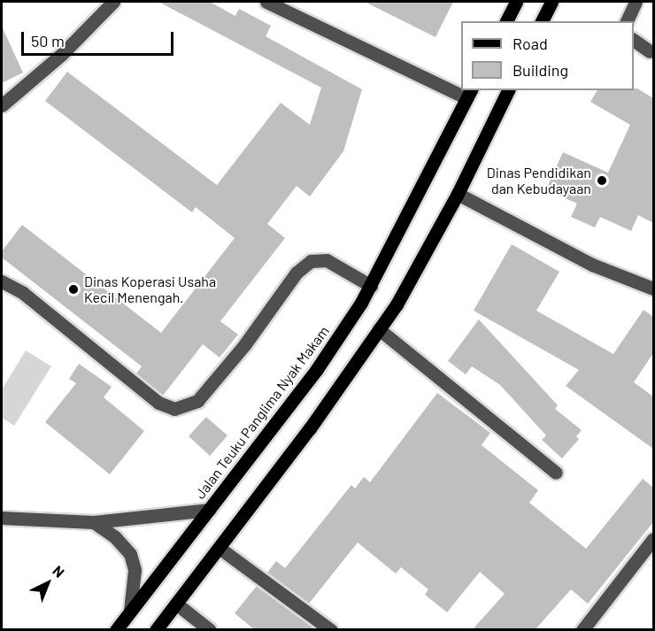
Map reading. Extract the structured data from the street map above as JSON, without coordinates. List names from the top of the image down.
{
  "streets": {
    "main road": ["Jalan Teuku Panglima Nyak Makam"]
  },
  "places": ["Dinas Pendidikan dan Kebudayaan", "Dinas Koperasi Usaha Kecil Menengah."],
  "legend": ["Road", "Building"],
  "scale_bar": "50 m",
  "north": "top right"
}
